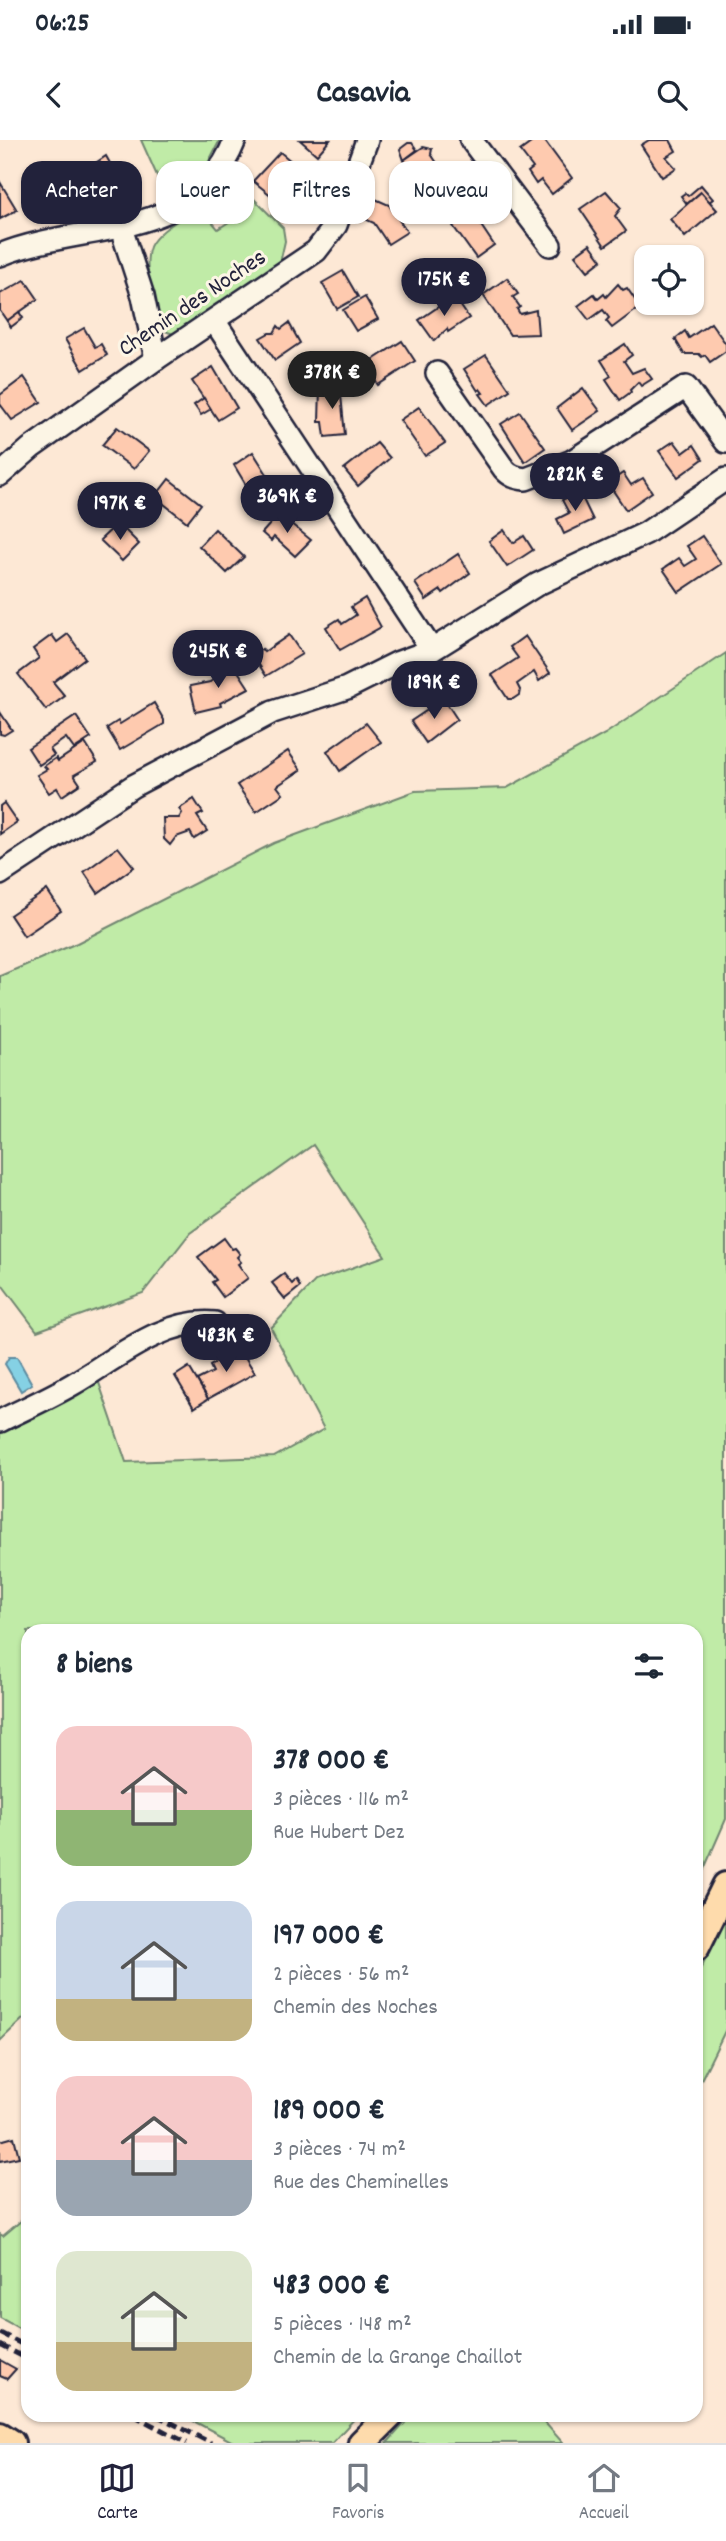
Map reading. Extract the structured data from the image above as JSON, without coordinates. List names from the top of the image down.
{
  "streets": {
    "street": ["Chemin des Noches"]
  },
  "page": {
    "status": "06:25",
    "header": "Casavia",
    "chip": [
      "Acheter",
      "Louer",
      "Filtres",
      "Nouveau"
    ],
    "price": [
      "175K €",
      "378K €",
      "282K €",
      "369K €",
      "197K €",
      "245K €",
      "189K €",
      "483K €"
    ],
    "heading": "8 biens",
    "list": [
      {
        "name": "378 000 €",
        "note": "3 pièces · 116 m² · Rue Hubert Dez"
      },
      {
        "name": "197 000 €",
        "note": "2 pièces · 56 m² · Chemin des Noches"
      },
      {
        "name": "189 000 €",
        "note": "3 pièces · 74 m² · Rue des Cheminelles"
      },
      {
        "name": "483 000 €",
        "note": "5 pièces · 148 m² · Chemin de la Grange Chaillot"
      }
    ],
    "tabs": ["Carte", "Favoris", "Accueil"]
  }
}
